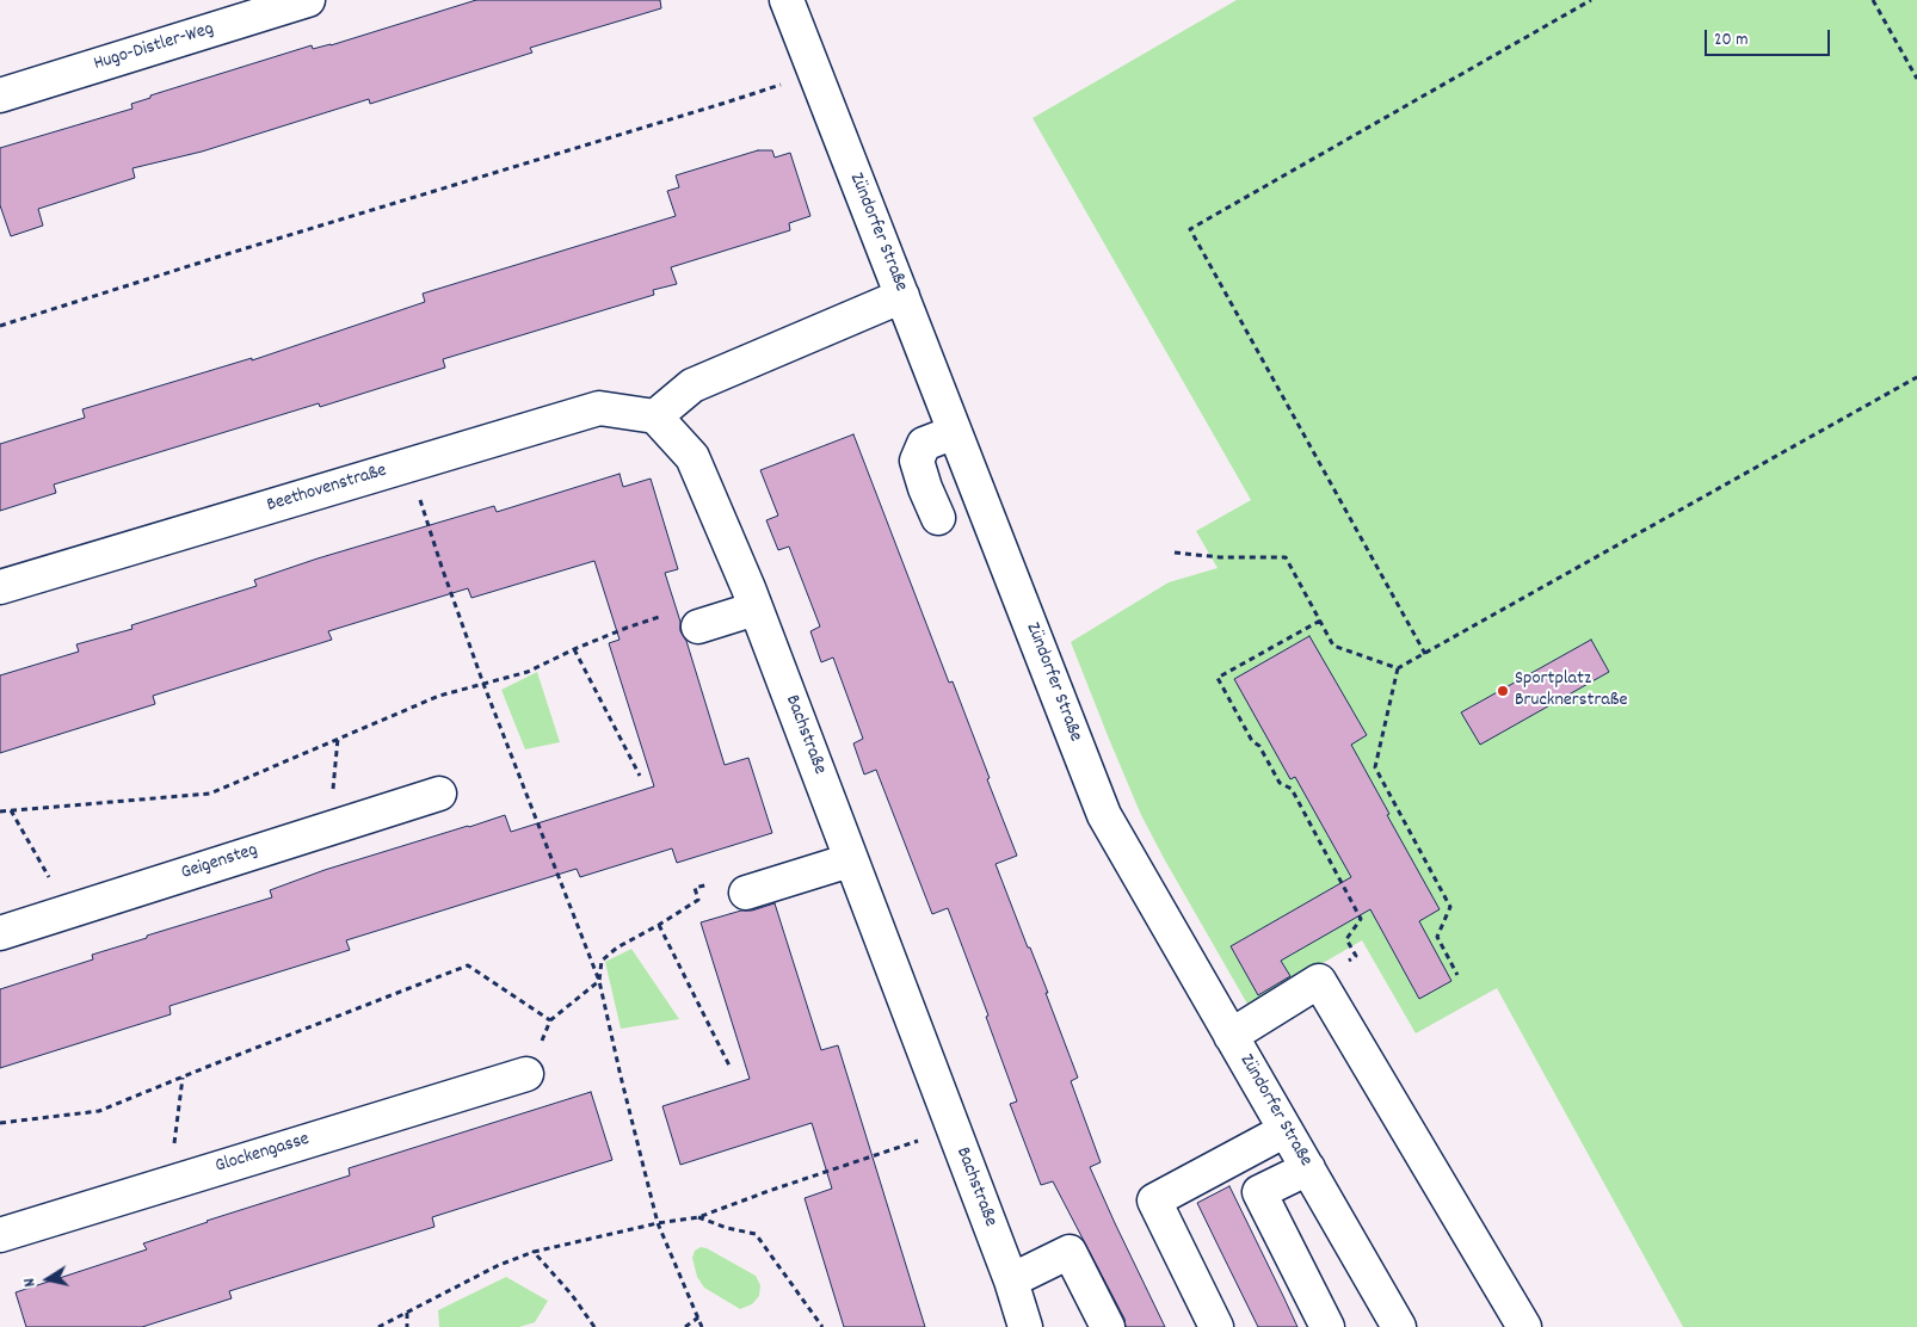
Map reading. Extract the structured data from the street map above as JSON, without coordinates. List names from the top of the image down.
{
  "streets": {
    "street": [
      "Hugo-Distler-Weg",
      "Zündorfer Straße",
      "Beethovenstraße",
      "Bachstraße",
      "Geigensteg",
      "Glockengasse"
    ]
  },
  "crossings": [
    ["Beethovenstraße", "Bachstraße"]
  ],
  "places": ["Sportplatz Brucknerstraße"],
  "scale_bar": "20 m",
  "north": "left"
}
